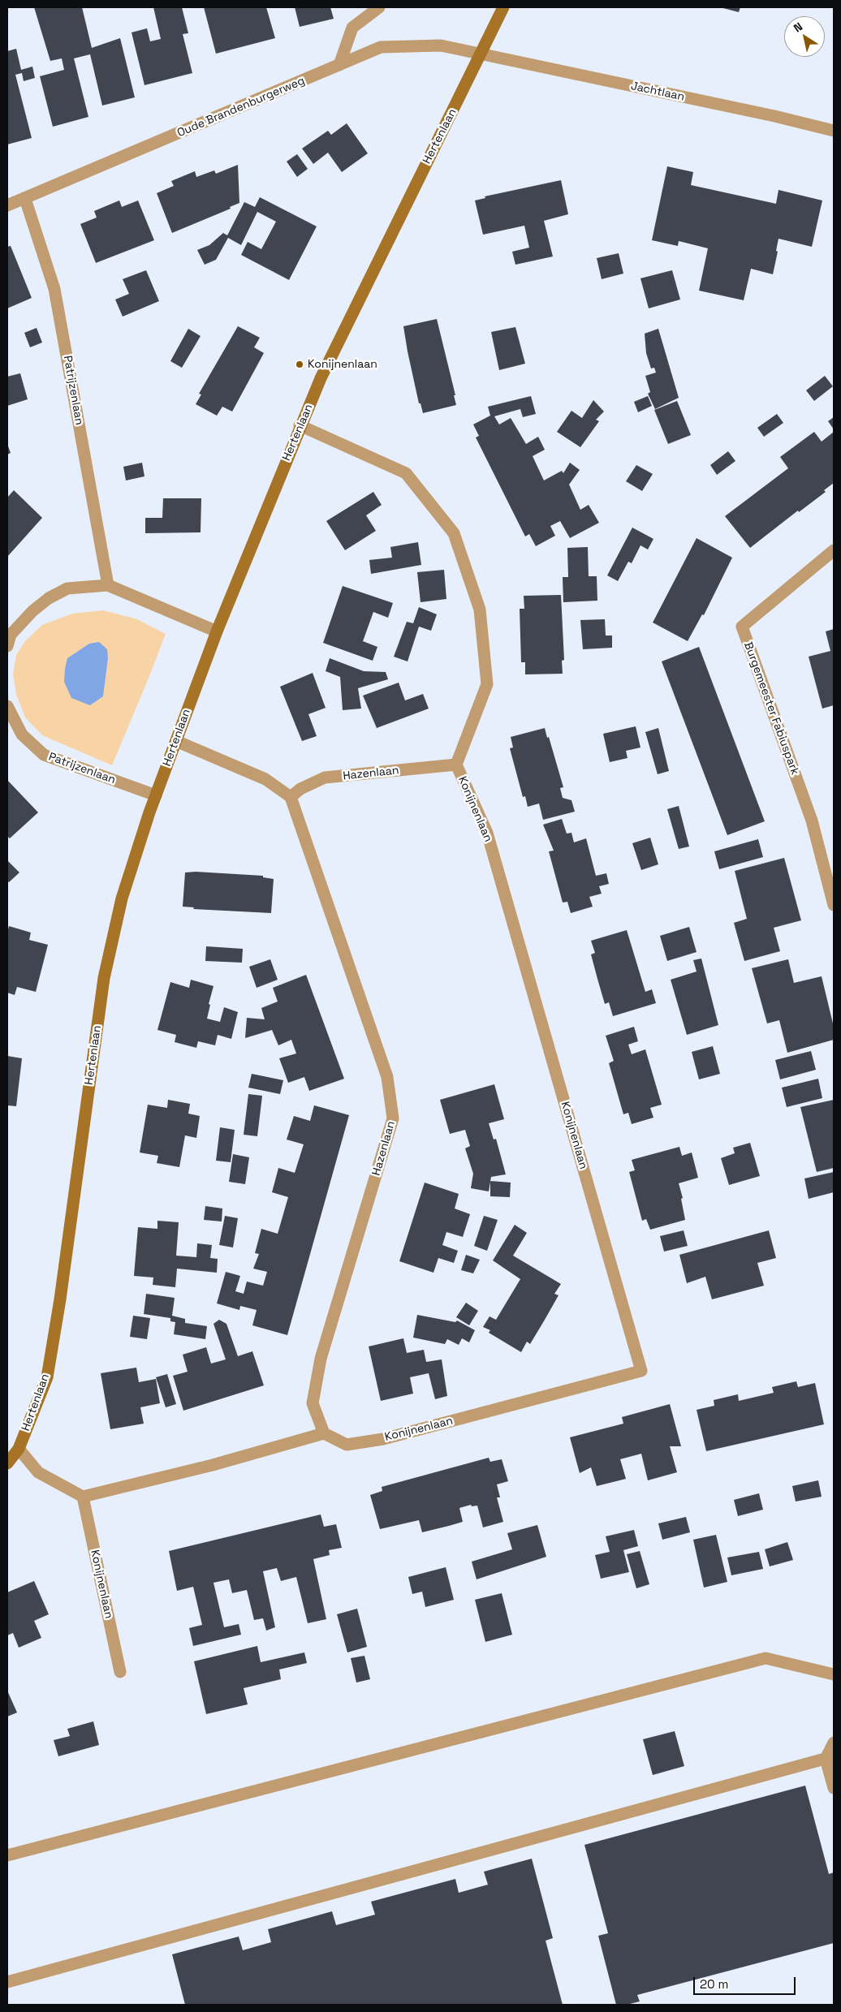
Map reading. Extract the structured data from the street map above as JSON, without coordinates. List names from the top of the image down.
{
  "streets": {
    "street": [
      "Jachtlaan",
      "Oude Brandenburgerweg",
      "Hertenlaan",
      "Patrijzenlaan",
      "Burgemeester Fabiuspark",
      "Hazenlaan",
      "Konijnenlaan"
    ]
  },
  "crossings": [
    ["Jachtlaan", "Oude Brandenburgerweg"],
    ["Jachtlaan", "Hertenlaan"],
    ["Oude Brandenburgerweg", "Hertenlaan"],
    ["Oude Brandenburgerweg", "Patrijzenlaan"],
    ["Hertenlaan", "Patrijzenlaan"],
    ["Hertenlaan", "Konijnenlaan"],
    ["Hazenlaan", "Konijnenlaan"]
  ],
  "places": ["Konijnenlaan"],
  "scale_bar": "20 m",
  "north": "top left"
}
